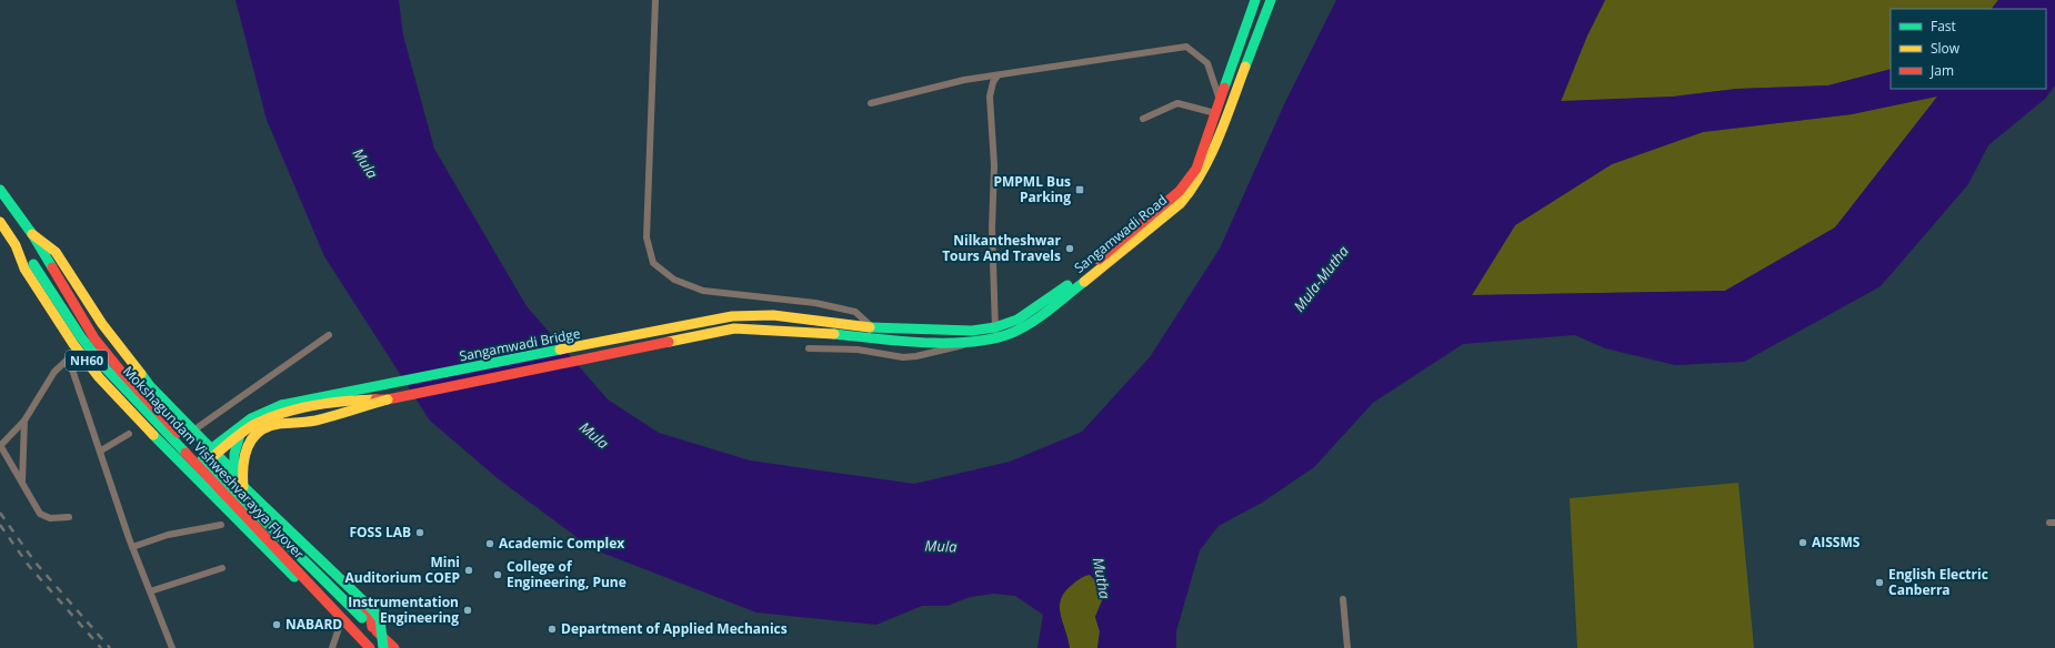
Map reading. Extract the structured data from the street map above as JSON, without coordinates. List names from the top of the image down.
{
  "streets": {
    "main road": [
      "Sangamwadi Road",
      "Sangamwadi Bridge",
      "NH60",
      "Mokshagundam Vishweshvarayya Flyover"
    ]
  },
  "crossings": [
    ["Sangamwadi Road", "Sangamwadi Bridge"],
    ["Sangamwadi Bridge", "NH60"],
    ["Sangamwadi Bridge", "Mokshagundam Vishweshvarayya Flyover"],
    ["NH60", "Mokshagundam Vishweshvarayya Flyover"]
  ],
  "water": ["Mula", "Mula-Mutha", "Mutha"],
  "places": {
    "transit": ["PMPML Bus Parking"],
    "other": [
      "Nilkantheshwar Tours And Travels",
      "FOSS LAB",
      "AISSMS",
      "Academic Complex",
      "Mini Auditorium COEP",
      "College of Engineering, Pune",
      "English Electric Canberra",
      "Instrumentation Engineering",
      "NABARD",
      "Department of Applied Mechanics"
    ]
  },
  "legend": ["Fast", "Slow", "Jam"]
}
